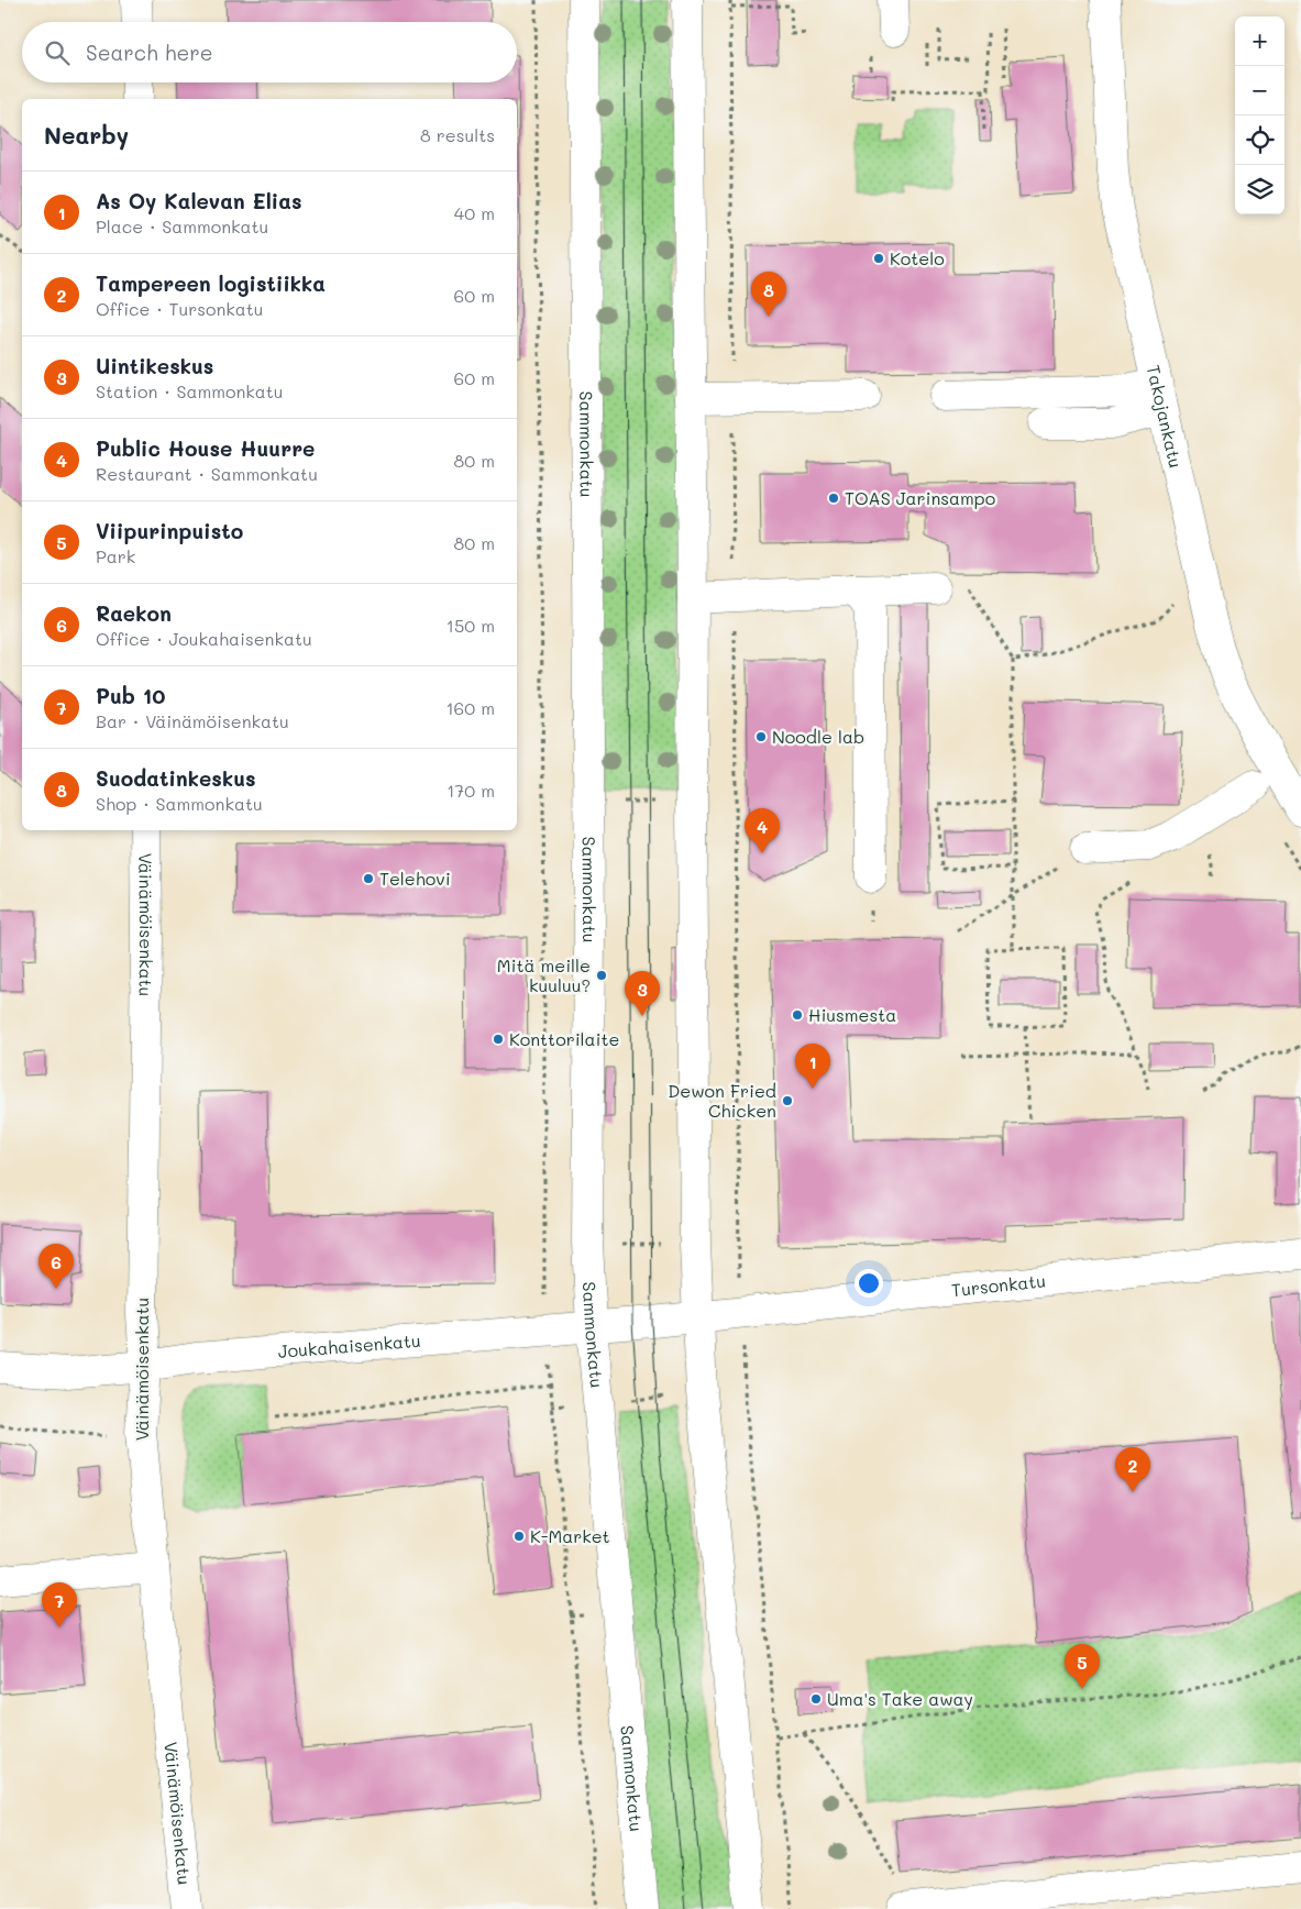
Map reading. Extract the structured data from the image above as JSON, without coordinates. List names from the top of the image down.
{
  "streets": {
    "main road": [
      "Takojankatu",
      "Sammonkatu",
      "Väinämöisenkatu",
      "Tursonkatu",
      "Joukahaisenkatu"
    ]
  },
  "crossings": [
    ["Sammonkatu", "Joukahaisenkatu"],
    ["Väinämöisenkatu", "Joukahaisenkatu"],
    ["Tursonkatu", "Joukahaisenkatu"]
  ],
  "places": [
    "Kotelo",
    "TOAS Jarinsampo",
    "Noodle lab",
    "Telehovi",
    "Mitä meille kuuluu?",
    "Hiusmesta",
    "Konttorilaite",
    "Dewon Fried Chicken",
    "K-Market",
    "Uma's Take away"
  ],
  "page": {
    "map_buttons": ["+", "−"],
    "search": "Search here",
    "heading": ["Nearby", "8 results"],
    "list": [
      {
        "mark": "1",
        "name": "As Oy Kalevan Elias",
        "note": "Place · Sammonkatu",
        "value": "40 m"
      },
      {
        "mark": "2",
        "name": "Tampereen logistiikka",
        "note": "Office · Tursonkatu",
        "value": "60 m"
      },
      {
        "mark": "3",
        "name": "Uintikeskus",
        "note": "Station · Sammonkatu",
        "value": "60 m"
      },
      {
        "mark": "4",
        "name": "Public House Huurre",
        "note": "Restaurant · Sammonkatu",
        "value": "80 m"
      },
      {
        "mark": "5",
        "name": "Viipurinpuisto",
        "note": "Park",
        "value": "80 m"
      },
      {
        "mark": "6",
        "name": "Raekon",
        "note": "Office · Joukahaisenkatu",
        "value": "150 m"
      },
      {
        "mark": "7",
        "name": "Pub 10",
        "note": "Bar · Väinämöisenkatu",
        "value": "160 m"
      },
      {
        "mark": "8",
        "name": "Suodatinkeskus",
        "note": "Shop · Sammonkatu",
        "value": "170 m"
      }
    ],
    "pins": [
      "8",
      "4",
      "3",
      "1",
      "6",
      "2",
      "7",
      "5"
    ]
  }
}
